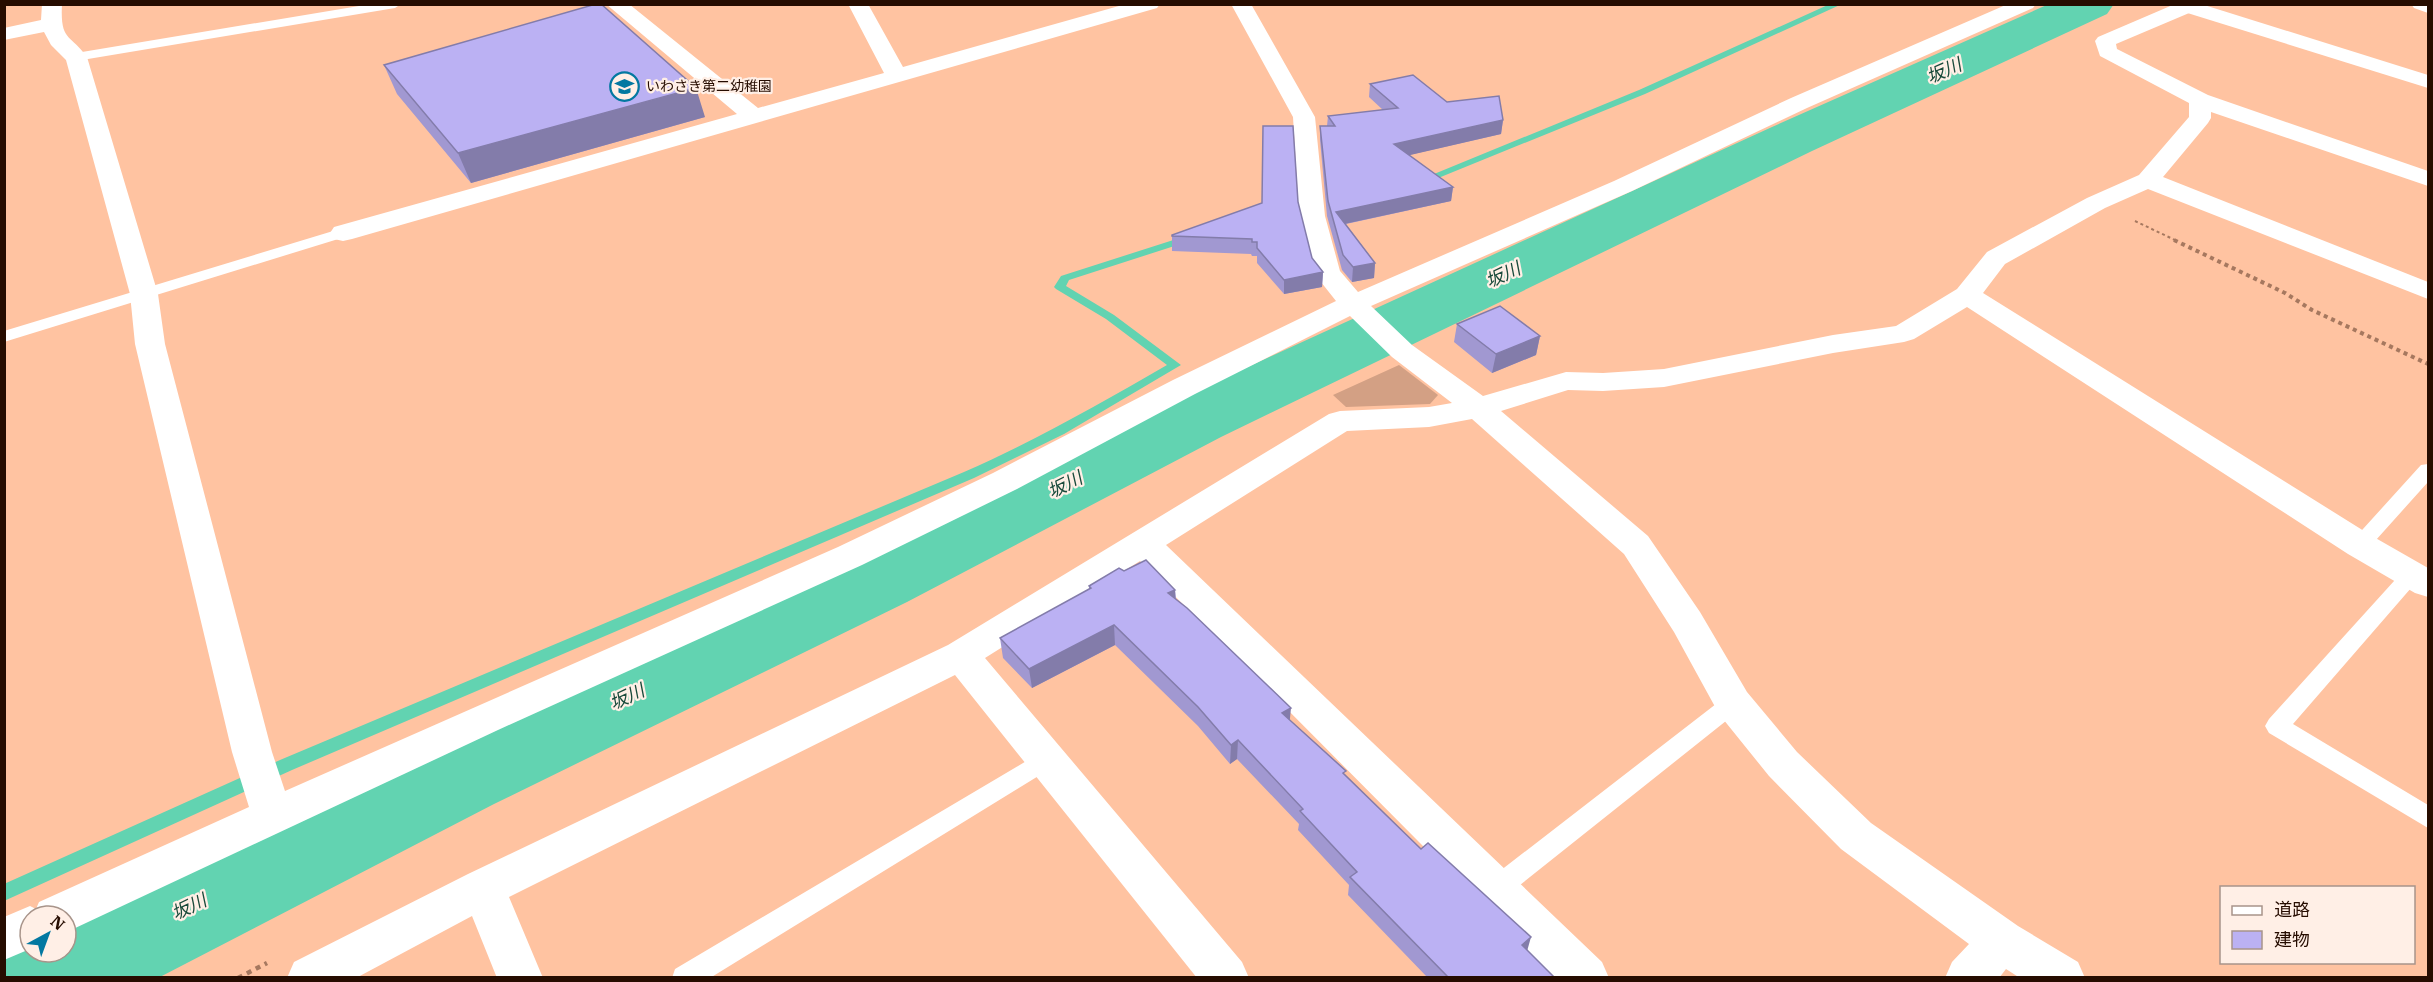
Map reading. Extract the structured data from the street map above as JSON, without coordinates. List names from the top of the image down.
{
  "water": ["坂川"],
  "places": {
    "school or university": ["いわさき第二幼稚園"]
  },
  "legend": ["道路", "建物"],
  "north": "top right"
}
